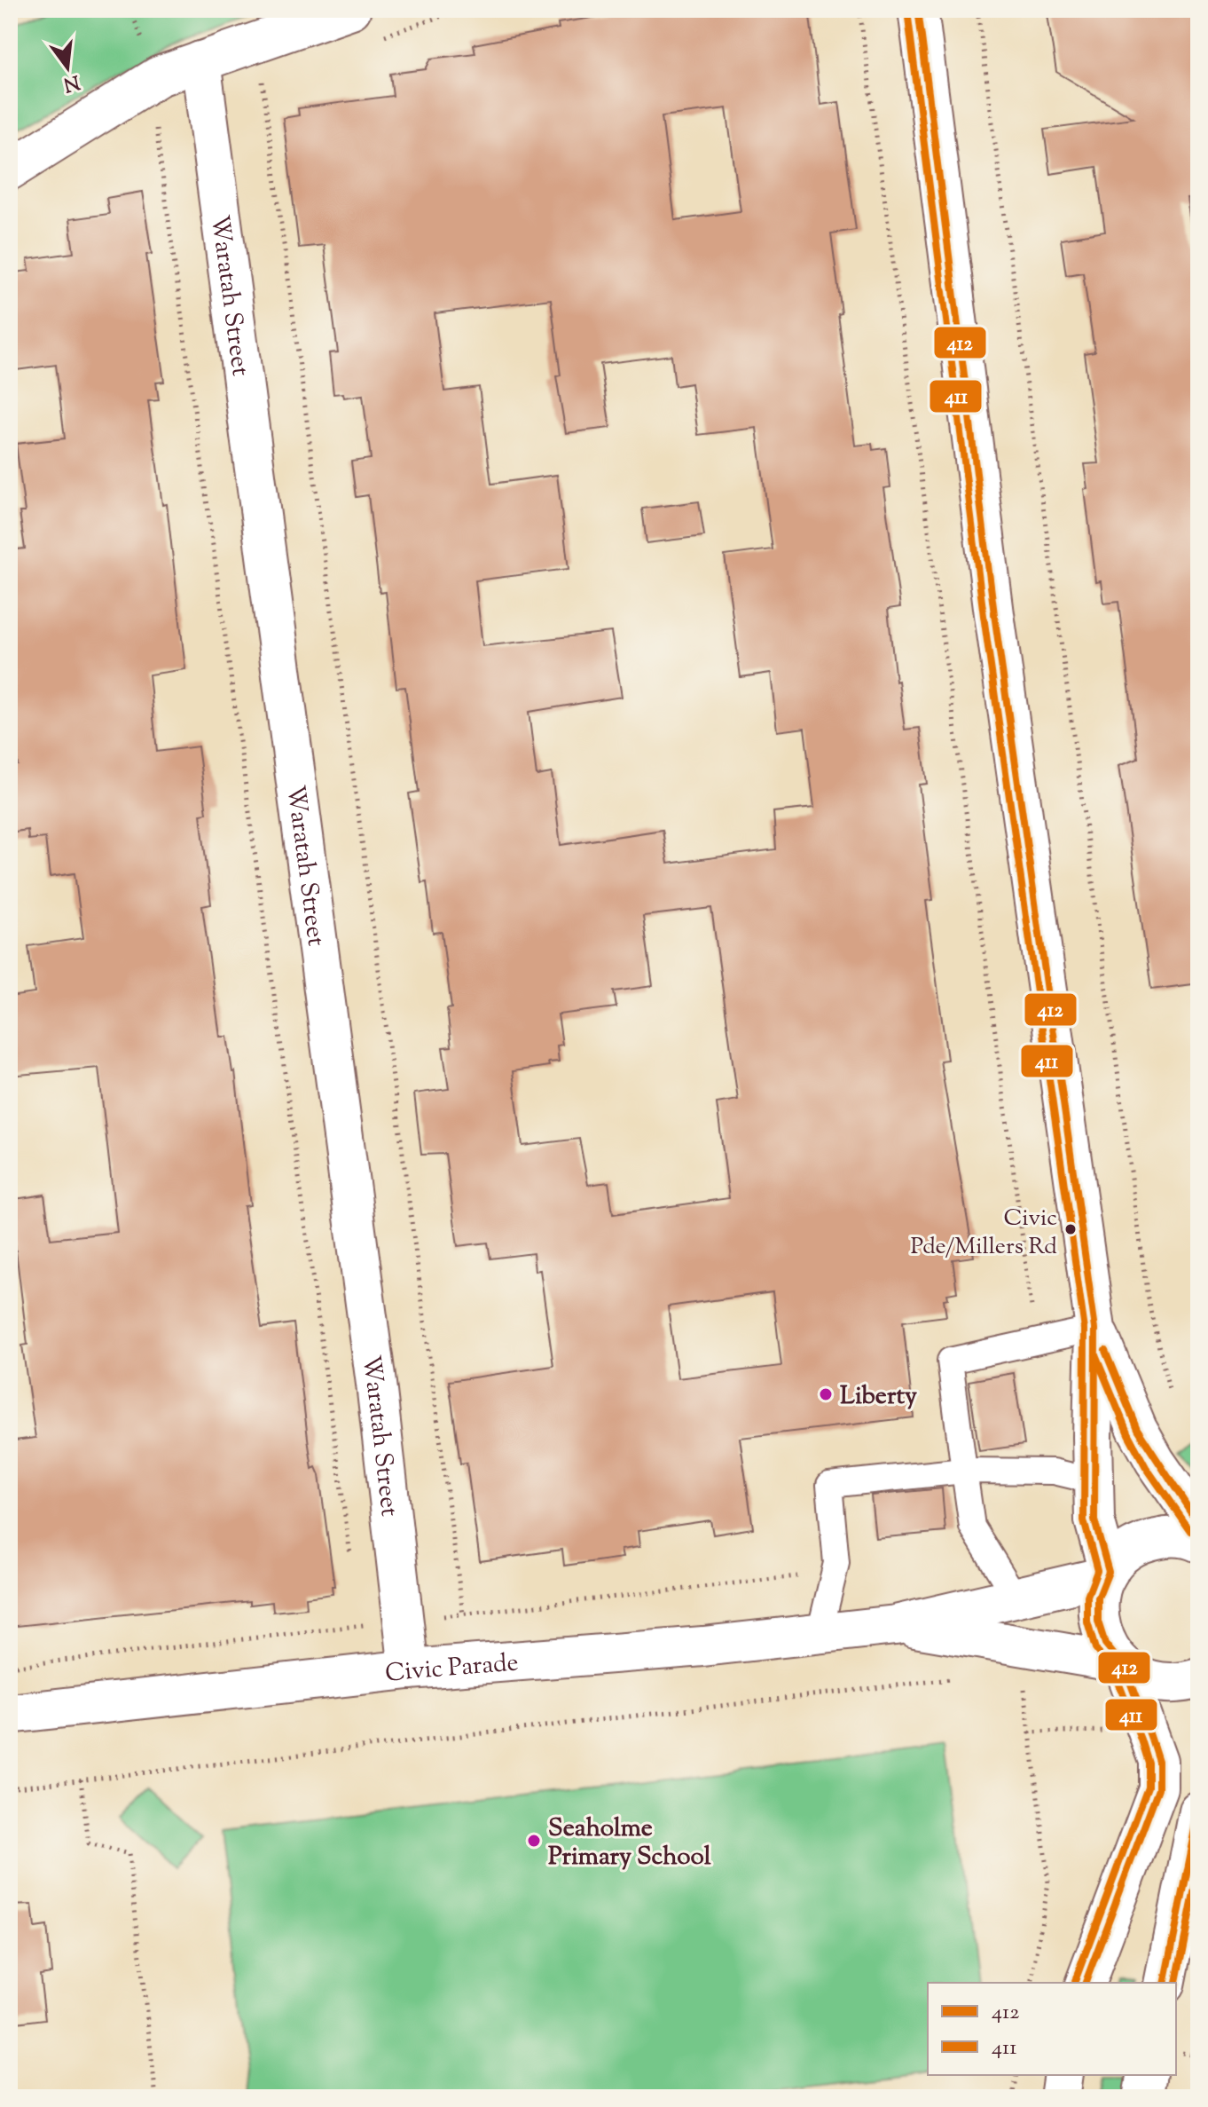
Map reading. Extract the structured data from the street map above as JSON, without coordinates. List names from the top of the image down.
{
  "streets": {
    "street": ["Waratah Street", "Civic Parade"]
  },
  "crossings": [
    ["Waratah Street", "Civic Parade"]
  ],
  "places": ["Civic Pde/Millers Rd", "Liberty", "Seaholme Primary School"],
  "lines": ["transit line 412", "transit line 411"],
  "legend": ["412", "411"],
  "north": "bottom"
}
